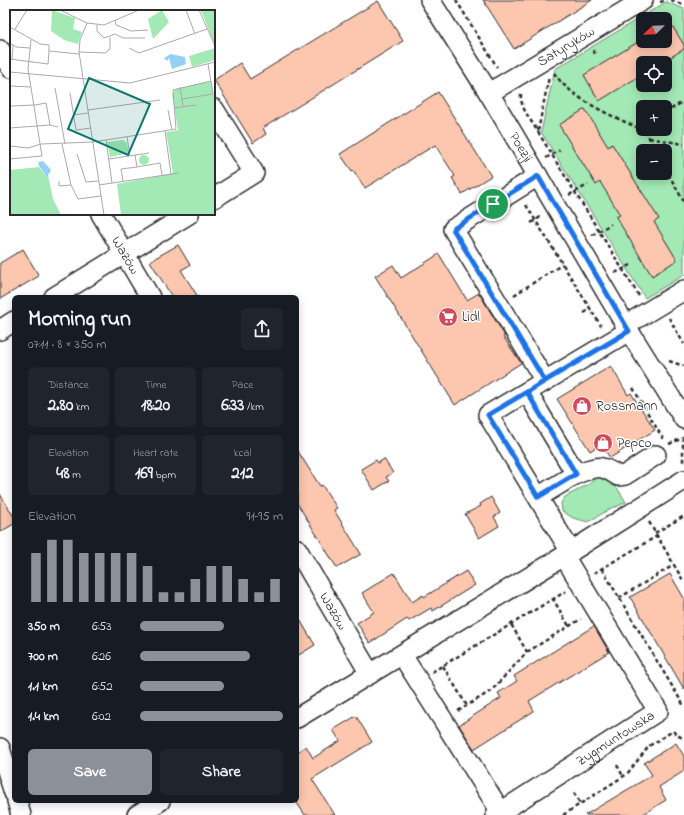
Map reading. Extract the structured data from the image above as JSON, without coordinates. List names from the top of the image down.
{
  "streets": {
    "street": [
      "Satyryków",
      "Poezji",
      "Wazów",
      "Zygmuntowska"
    ]
  },
  "crossings": [
    ["Satyryków", "Poezji"]
  ],
  "places": {
    "supermarket": ["Lidl"],
    "shop": ["Rossmann", "Pepco"]
  },
  "north": "bottom left",
  "page": {
    "map_buttons": ["+", "−"],
    "heading": ["Morning run", "07:11 · 8 × 350 m"],
    "stats": [
      ["Distance", "2.80 km"],
      ["Time", "18:20"],
      ["Pace", "6:33 /km"],
      ["Elevation", "48 m"],
      ["Heart rate", "169 bpm"],
      ["kcal", "212"]
    ],
    "chart": ["Elevation", "91–95 m"],
    "list": [
      {
        "name": "350 m",
        "note": "6:53"
      },
      {
        "name": "700 m",
        "note": "6:26"
      },
      {
        "name": "1.1 km",
        "note": "6:52"
      },
      {
        "name": "1.4 km",
        "note": "6:02"
      }
    ],
    "buttons": ["Save", "Share"]
  }
}
